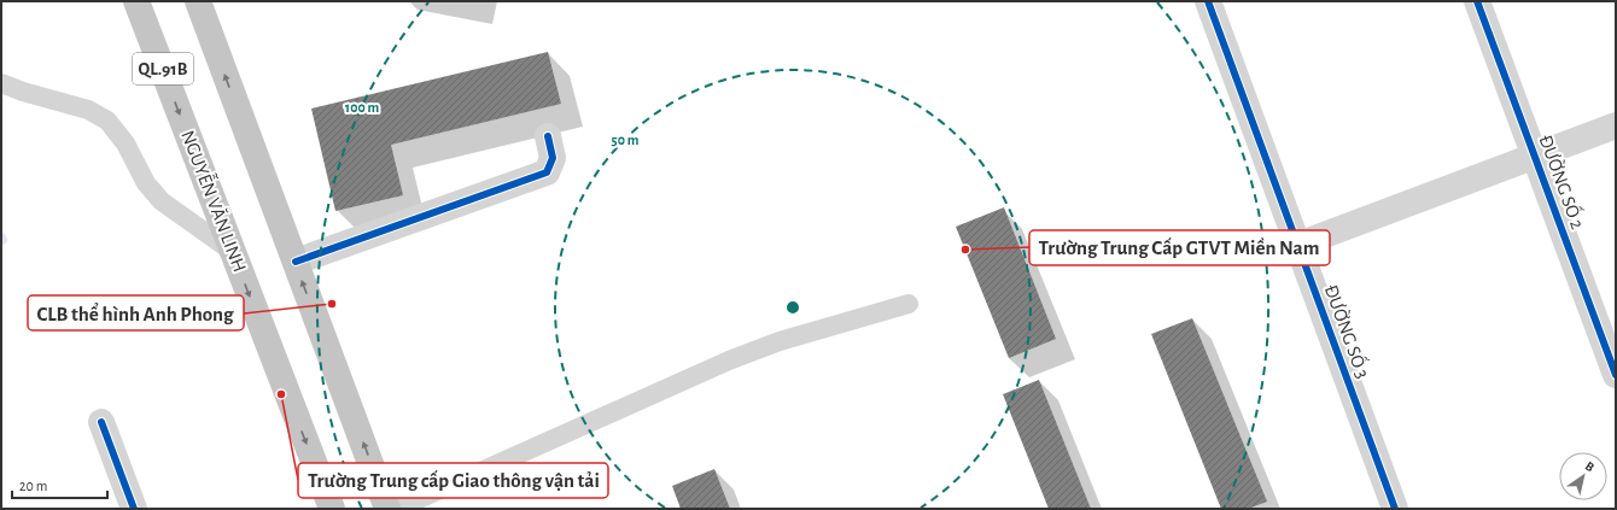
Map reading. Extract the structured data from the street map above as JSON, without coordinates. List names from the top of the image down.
{
  "streets": {
    "highway": ["QL.91B", "NGUYỄN VĂN LINH"],
    "street": ["ĐƯỜNG SỐ 2", "ĐƯỜNG SỐ 3"]
  },
  "places": ["Trường Trung Cấp GTVT Miền Nam", "CLB thể hình Anh Phong", "Trường Trung cấp Giao thông vận tải"],
  "scale_bar": "20 m",
  "north": "top right",
  "rings": ["100 m", "50 m"]
}
